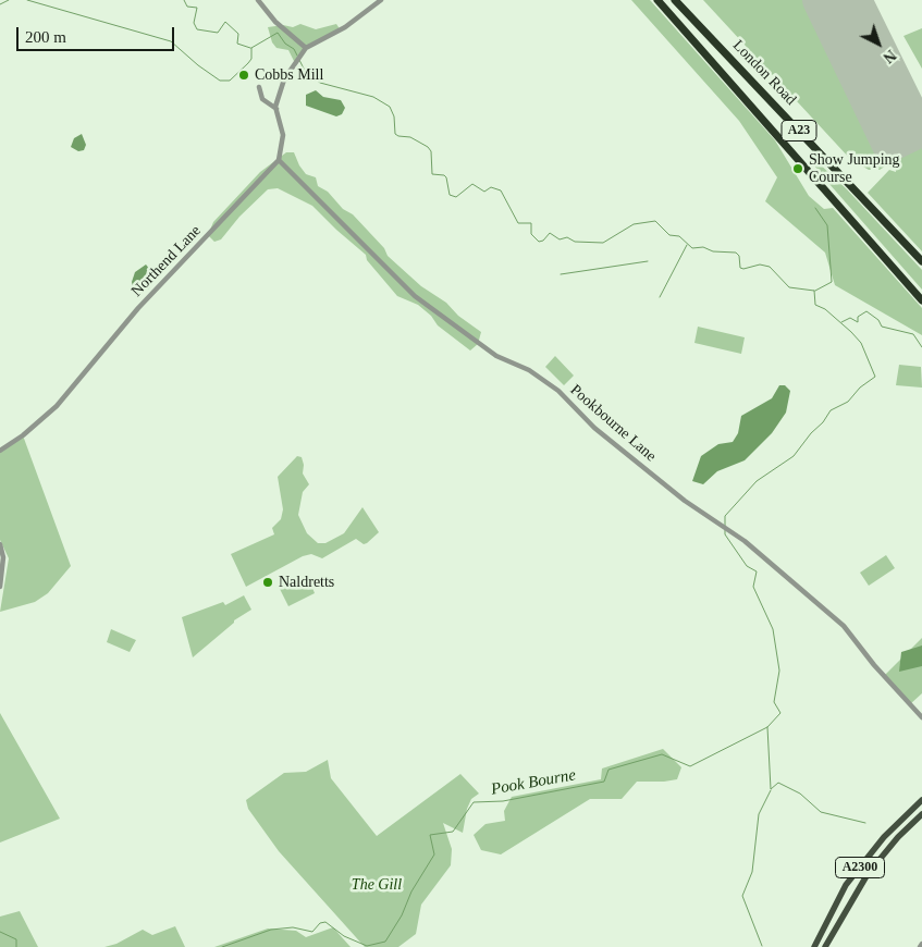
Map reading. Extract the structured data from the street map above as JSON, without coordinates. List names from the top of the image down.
{
  "streets": {
    "highway": ["London Road", "A23"],
    "main road": ["A2300"],
    "street": ["Northend Lane", "Pookbourne Lane"]
  },
  "crossings": [
    ["Northend Lane", "Pookbourne Lane"]
  ],
  "water": ["Pook Bourne"],
  "parks": ["The Gill"],
  "places": ["Cobbs Mill", "Show Jumping Course", "Naldretts"],
  "scale_bar": "200 m",
  "north": "bottom right"
}
